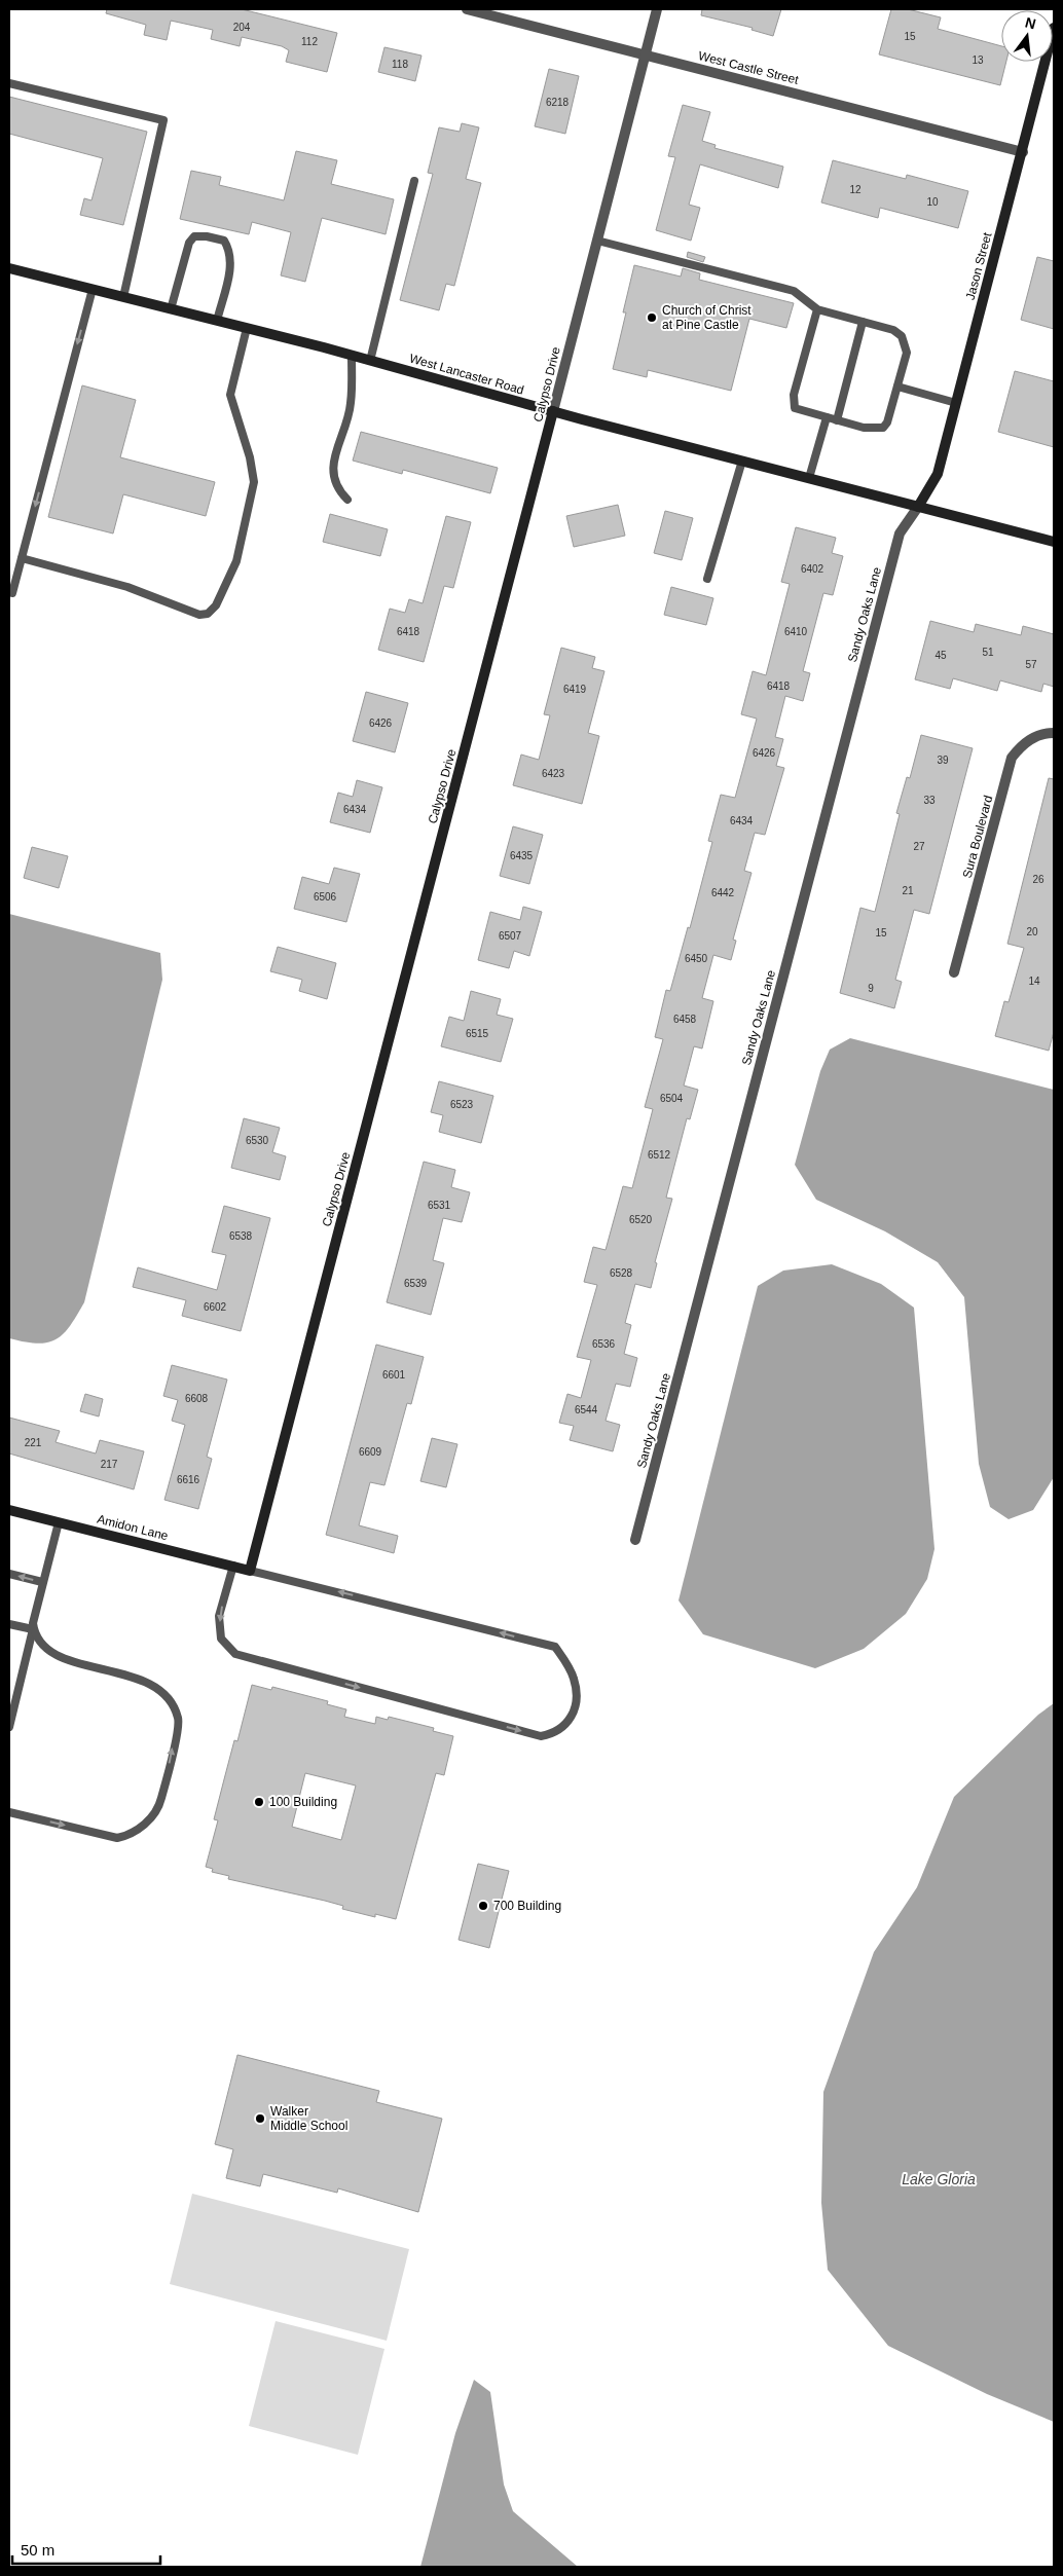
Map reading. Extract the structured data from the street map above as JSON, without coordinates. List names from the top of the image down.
{
  "streets": {
    "street": [
      "West Castle Street",
      "Jason Street",
      "West Lancaster Road",
      "Calypso Drive",
      "Sandy Oaks Lane",
      "Sura Boulevard",
      "Amidon Lane"
    ]
  },
  "crossings": [
    ["West Castle Street", "Jason Street"],
    ["West Castle Street", "Calypso Drive"],
    ["Jason Street", "West Lancaster Road"],
    ["Jason Street", "Sandy Oaks Lane"],
    ["West Lancaster Road", "Calypso Drive"],
    ["West Lancaster Road", "Sandy Oaks Lane"],
    ["Calypso Drive", "Amidon Lane"]
  ],
  "water": ["Lake Gloria"],
  "places": [
    "Church of Christ at Pine Castle",
    "100 Building",
    "700 Building",
    "Walker Middle School"
  ],
  "house_numbers": [
    "204",
    "15",
    "112",
    "13",
    "118",
    "6218",
    "12",
    "10",
    "6402",
    "6418",
    "6410",
    "51",
    "45",
    "57",
    "6418",
    "6419",
    "6426",
    "6426",
    "39",
    "6423",
    "33",
    "6434",
    "6434",
    "27",
    "6435",
    "26",
    "21",
    "6442",
    "6506",
    "20",
    "15",
    "6507",
    "6450",
    "14",
    "9",
    "6458",
    "6515",
    "6504",
    "6523",
    "6530",
    "6512",
    "6531",
    "6520",
    "6538",
    "6528",
    "6539",
    "6602",
    "6536",
    "6601",
    "6608",
    "6544",
    "221",
    "6609",
    "217",
    "6616"
  ],
  "scale_bar": "50 m",
  "north": "top"
}
